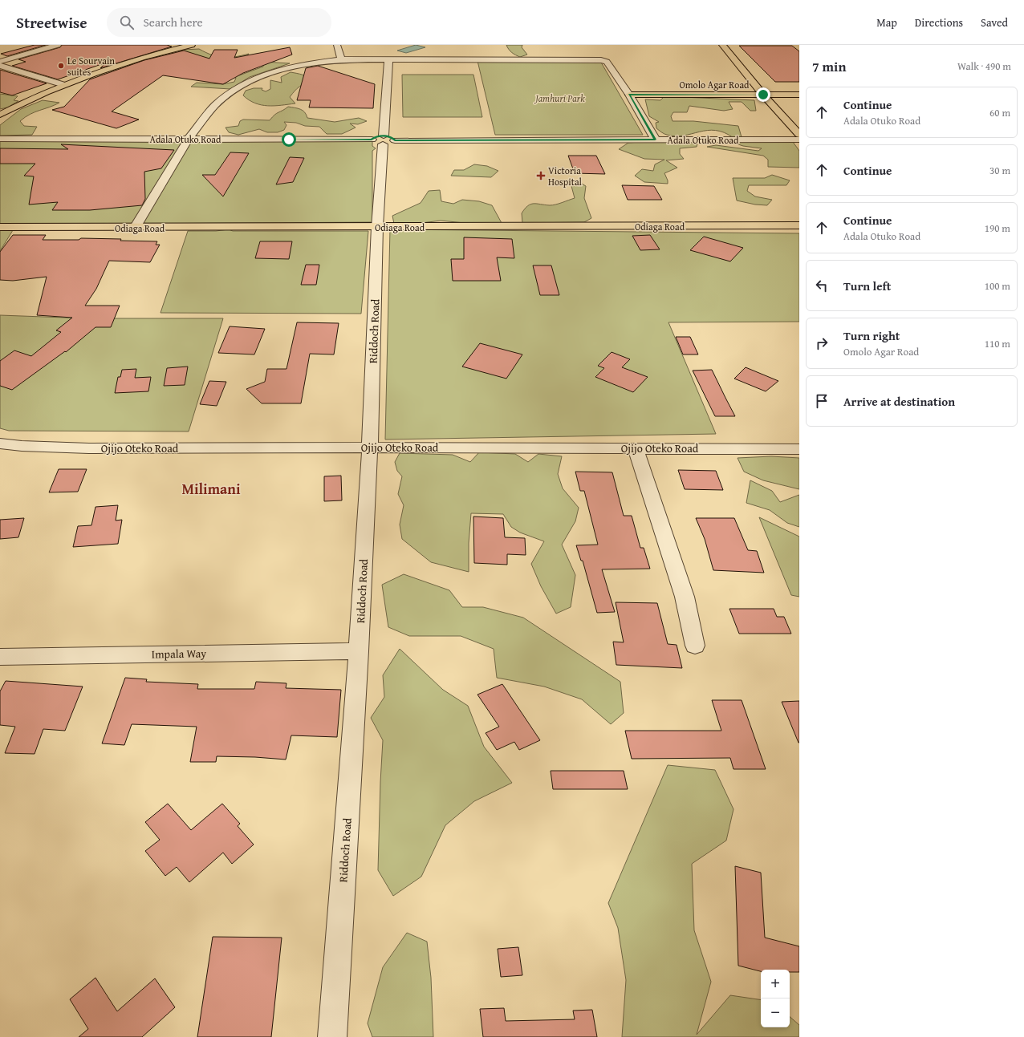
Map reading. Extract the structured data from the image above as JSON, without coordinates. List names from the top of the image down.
{
  "streets": {
    "main road": ["Omolo Agar Road", "Odiaga Road"],
    "street": [
      "Adala Otuko Road",
      "Riddoch Road",
      "Ojijo Oteko Road",
      "Impala Way"
    ]
  },
  "crossings": [
    ["Adala Otuko Road", "Riddoch Road"],
    ["Odiaga Road", "Riddoch Road"],
    ["Riddoch Road", "Ojijo Oteko Road"],
    ["Riddoch Road", "Impala Way"]
  ],
  "districts": ["Milimani"],
  "parks": ["Jamhuri Park"],
  "places": {
    "other": ["Le Sourvain suites"],
    "health": ["Victoria Hospital"]
  },
  "page": {
    "header": "Streetwise",
    "search": "Search here",
    "nav": ["Map", "Directions", "Saved"],
    "heading": ["7 min", "Walk · 490 m"],
    "list": [
      ["Continue", "Adala Otuko Road", "60 m"],
      ["Continue", "30 m"],
      ["Continue", "Adala Otuko Road", "190 m"],
      ["Turn left", "100 m"],
      ["Turn right", "Omolo Agar Road", "110 m"],
      "Arrive at destination"
    ],
    "map_buttons": ["+", "−"]
  }
}
